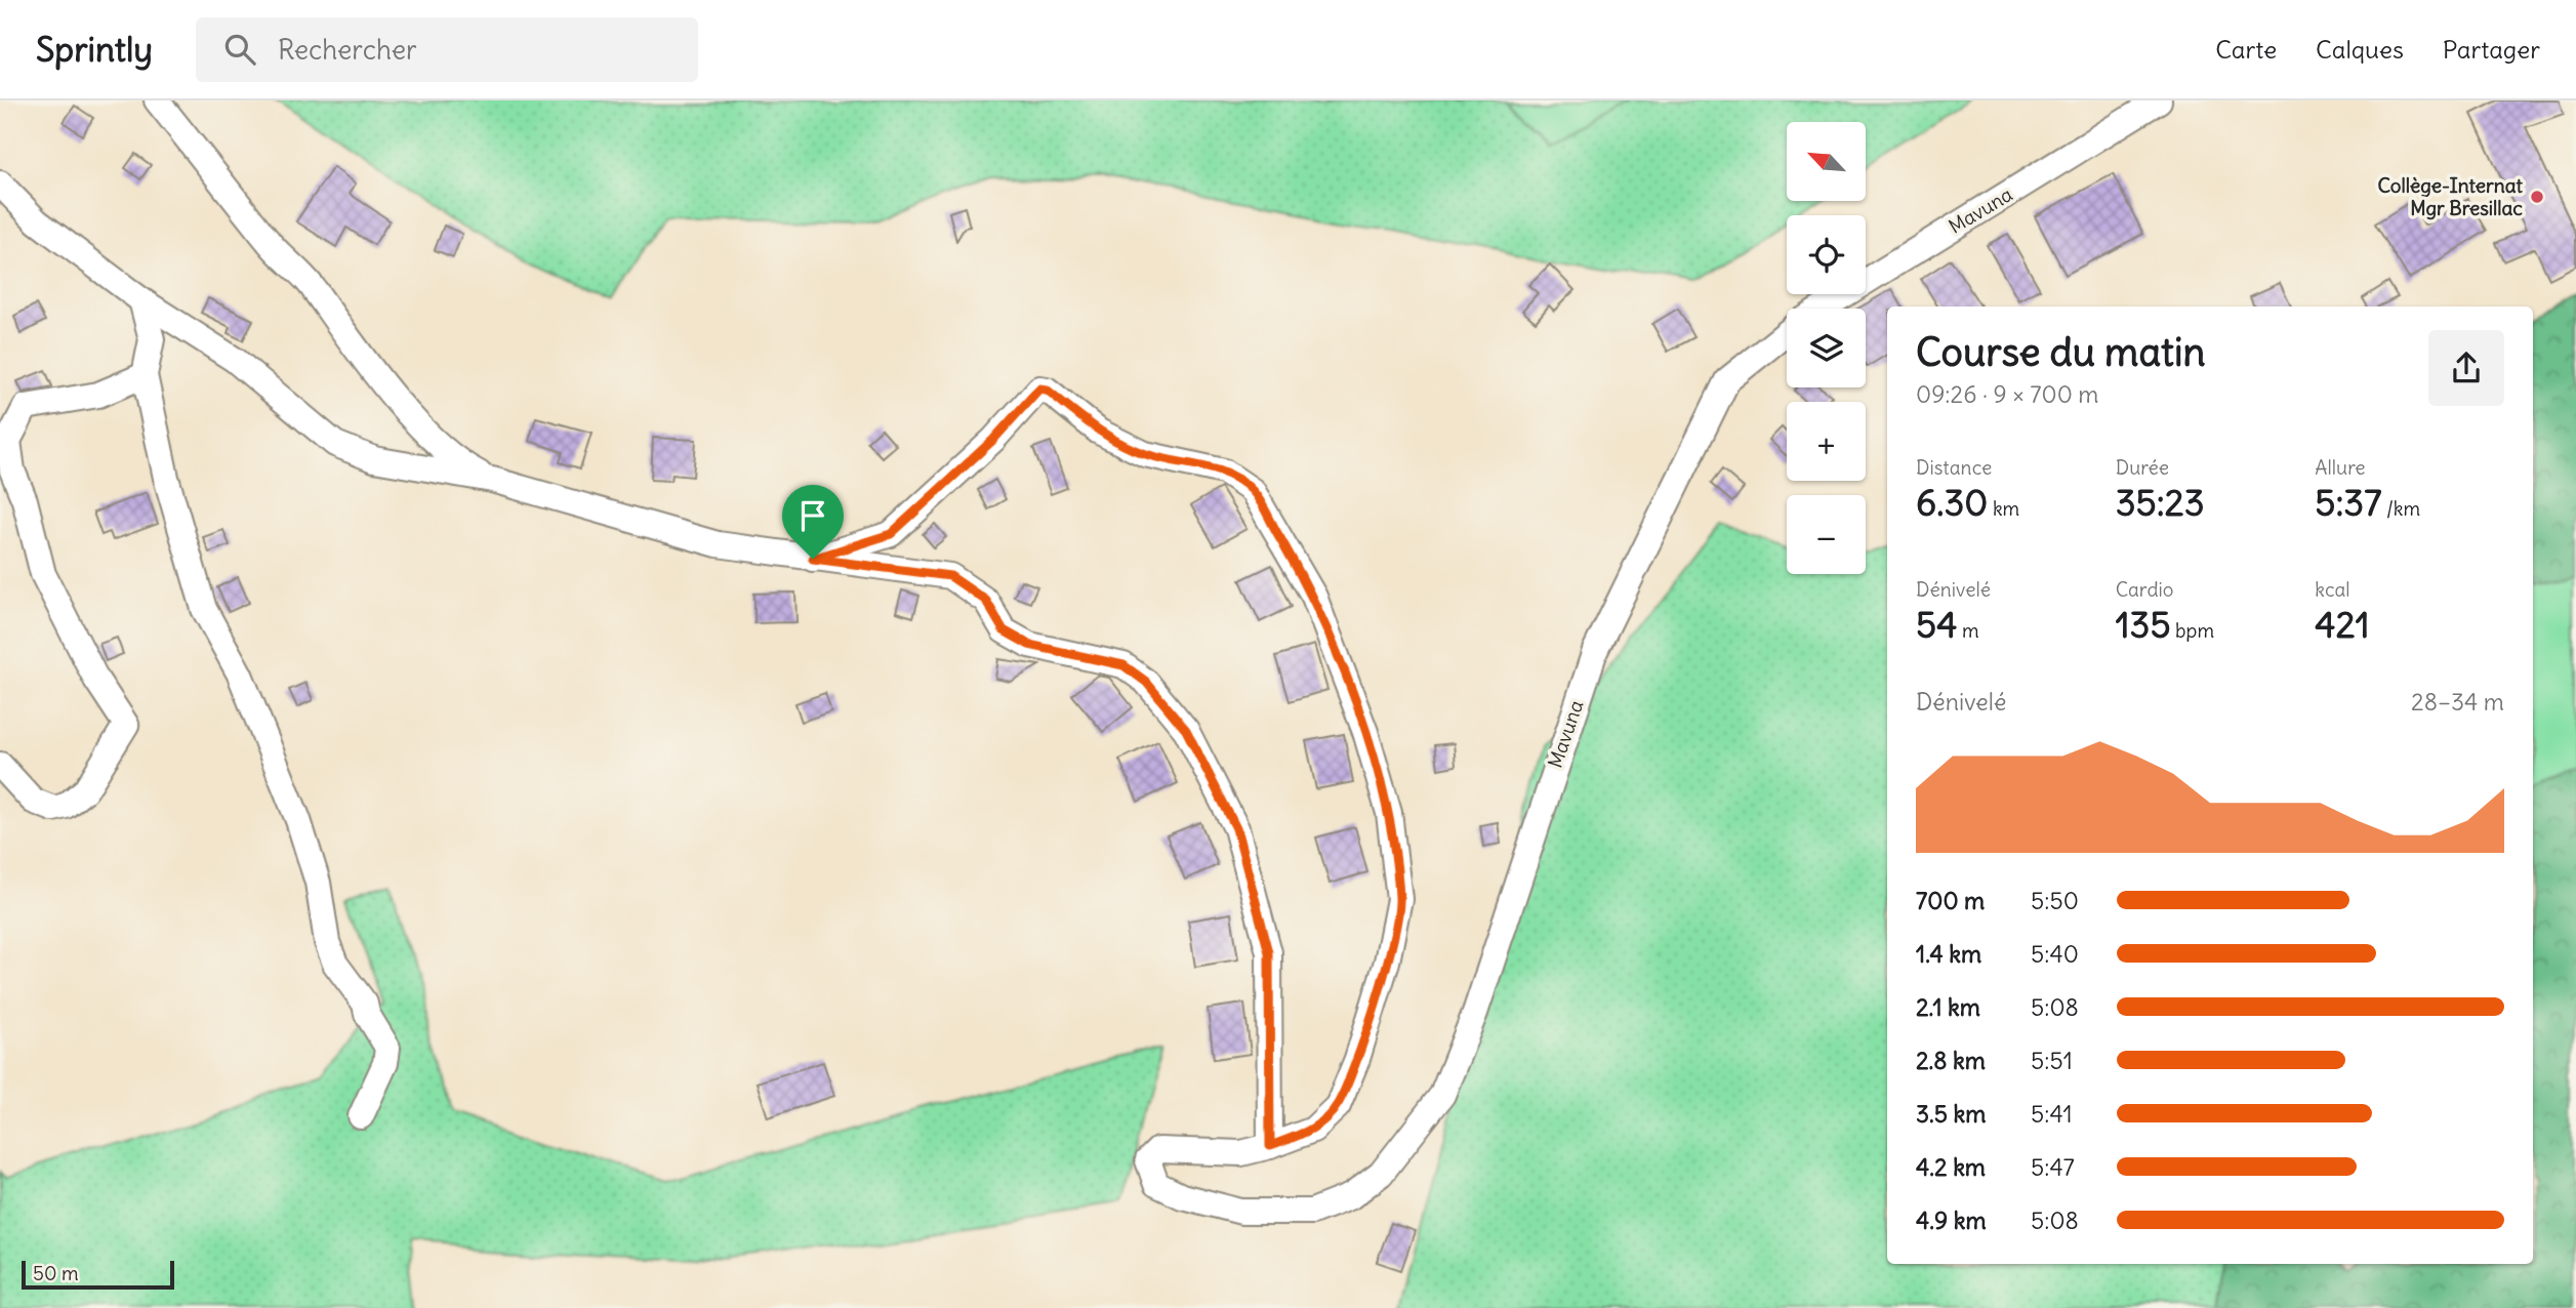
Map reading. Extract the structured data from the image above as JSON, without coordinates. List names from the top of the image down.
{
  "streets": {
    "street": ["Mavuna"]
  },
  "places": ["Collège-Internat Mgr Bresillac"],
  "scale_bar": "50 m",
  "north": "top left",
  "page": {
    "header": "Sprintly",
    "search": "Rechercher",
    "nav": ["Carte", "Calques", "Partager"],
    "map_buttons": ["+", "−"],
    "heading": ["Course du matin", "09:26 · 9 × 700 m"],
    "stats": [
      ["Distance", "6.30 km"],
      ["Durée", "35:23"],
      ["Allure", "5:37 /km"],
      ["Dénivelé", "54 m"],
      ["Cardio", "135 bpm"],
      ["kcal", "421"]
    ],
    "chart": ["Dénivelé", "28–34 m"],
    "list": [
      {
        "name": "700 m",
        "note": "5:50"
      },
      {
        "name": "1.4 km",
        "note": "5:40"
      },
      {
        "name": "2.1 km",
        "note": "5:08"
      },
      {
        "name": "2.8 km",
        "note": "5:51"
      },
      {
        "name": "3.5 km",
        "note": "5:41"
      },
      {
        "name": "4.2 km",
        "note": "5:47"
      },
      {
        "name": "4.9 km",
        "note": "5:08"
      }
    ],
    "scale": "50 m"
  }
}
